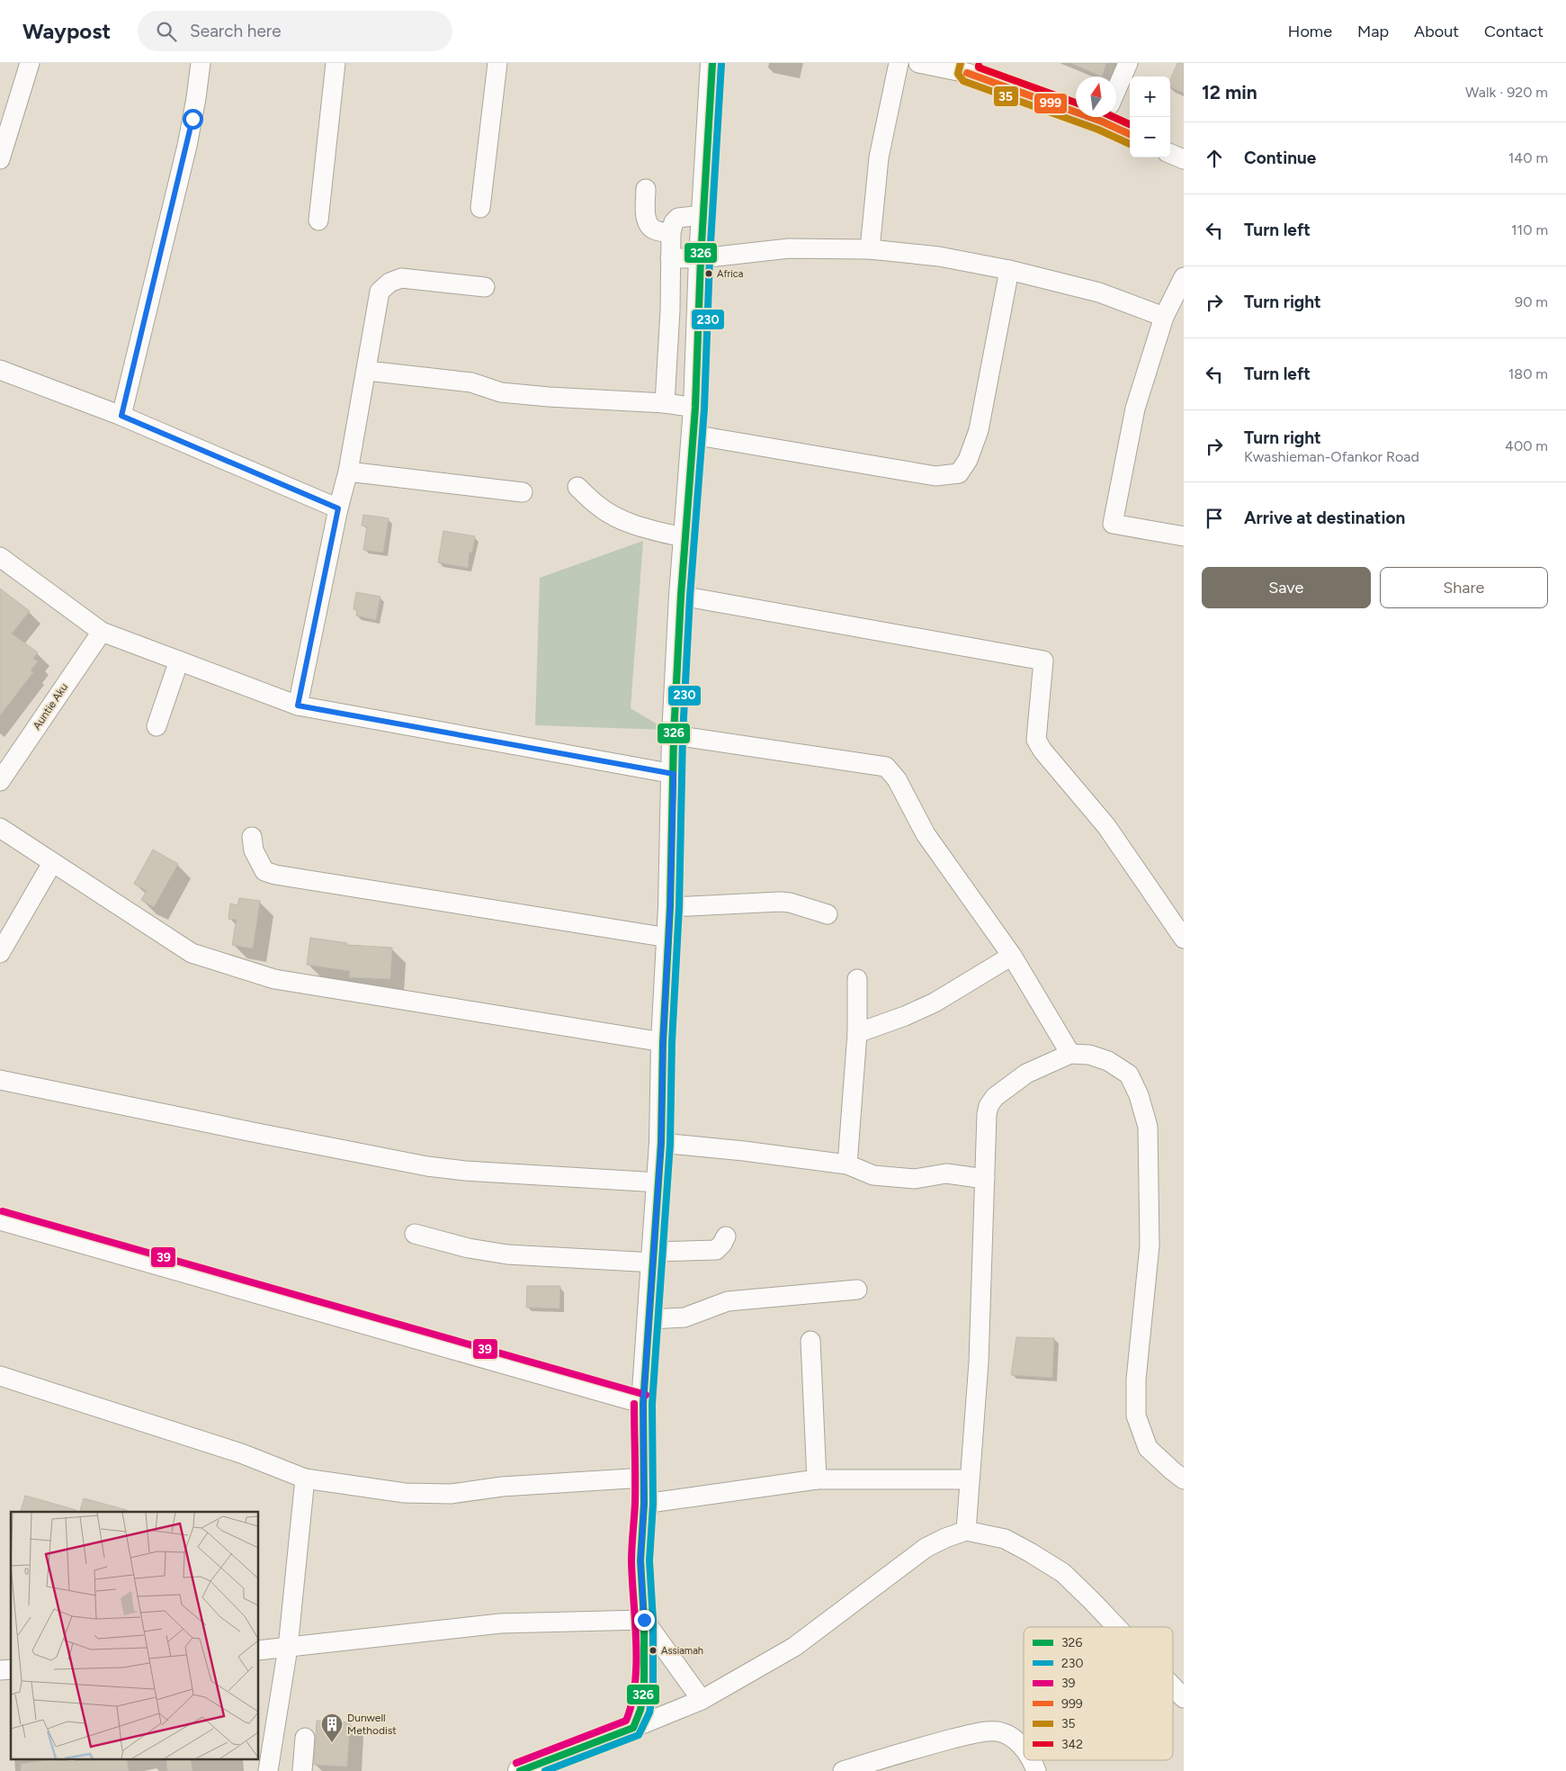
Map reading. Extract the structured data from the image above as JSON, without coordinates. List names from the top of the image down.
{
  "streets": {
    "street": ["Auntie Aku"]
  },
  "places": {
    "other": ["Africa", "Assiamah"],
    "building": ["Dunwell Methodist"]
  },
  "lines": [
    "transit line 326",
    "transit line 35",
    "transit line 230",
    "transit line 342",
    "transit line 999",
    "transit line 39"
  ],
  "legend": [
    "326",
    "230",
    "39",
    "999",
    "35",
    "342"
  ],
  "north": "top",
  "page": {
    "header": "Waypost",
    "search": "Search here",
    "nav": [
      "Home",
      "Map",
      "About",
      "Contact"
    ],
    "heading": ["12 min", "Walk · 920 m"],
    "map_buttons": ["+", "−"],
    "list": [
      ["Continue", "140 m"],
      ["Turn left", "110 m"],
      ["Turn right", "90 m"],
      ["Turn left", "180 m"],
      ["Turn right", "Kwashieman-Ofankor Road", "400 m"],
      "Arrive at destination"
    ],
    "buttons": ["Save", "Share"]
  }
}
